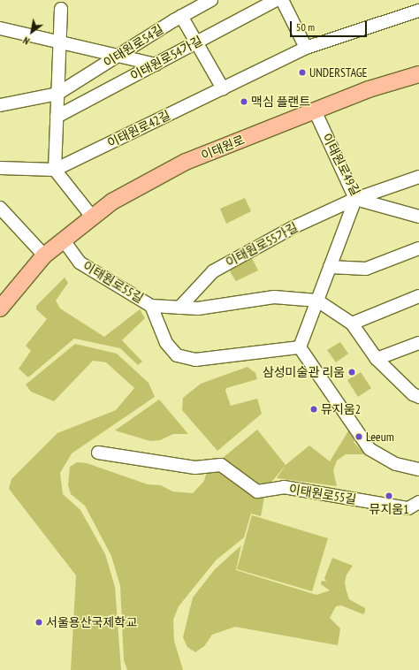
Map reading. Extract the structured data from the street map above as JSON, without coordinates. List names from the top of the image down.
{
  "streets": {
    "main road": ["이태원로"],
    "street": [
      "이태원로54길",
      "이태원로54가길",
      "이태원로42길",
      "이태원로49길",
      "이태원로55가길",
      "이태원로55길"
    ]
  },
  "crossings": [
    ["이태원로", "이태원로49길"],
    ["이태원로", "이태원로55길"],
    ["이태원로49길", "이태원로55가길"],
    ["이태원로55가길", "이태원로55길"]
  ],
  "places": [
    "UNDERSTAGE",
    "맥심 플랜트",
    "삼성미술관 리움",
    "뮤지움2",
    "Leeum",
    "뮤지움1",
    "서울용산국제학교"
  ],
  "scale_bar": "50 m",
  "north": "bottom left"
}
